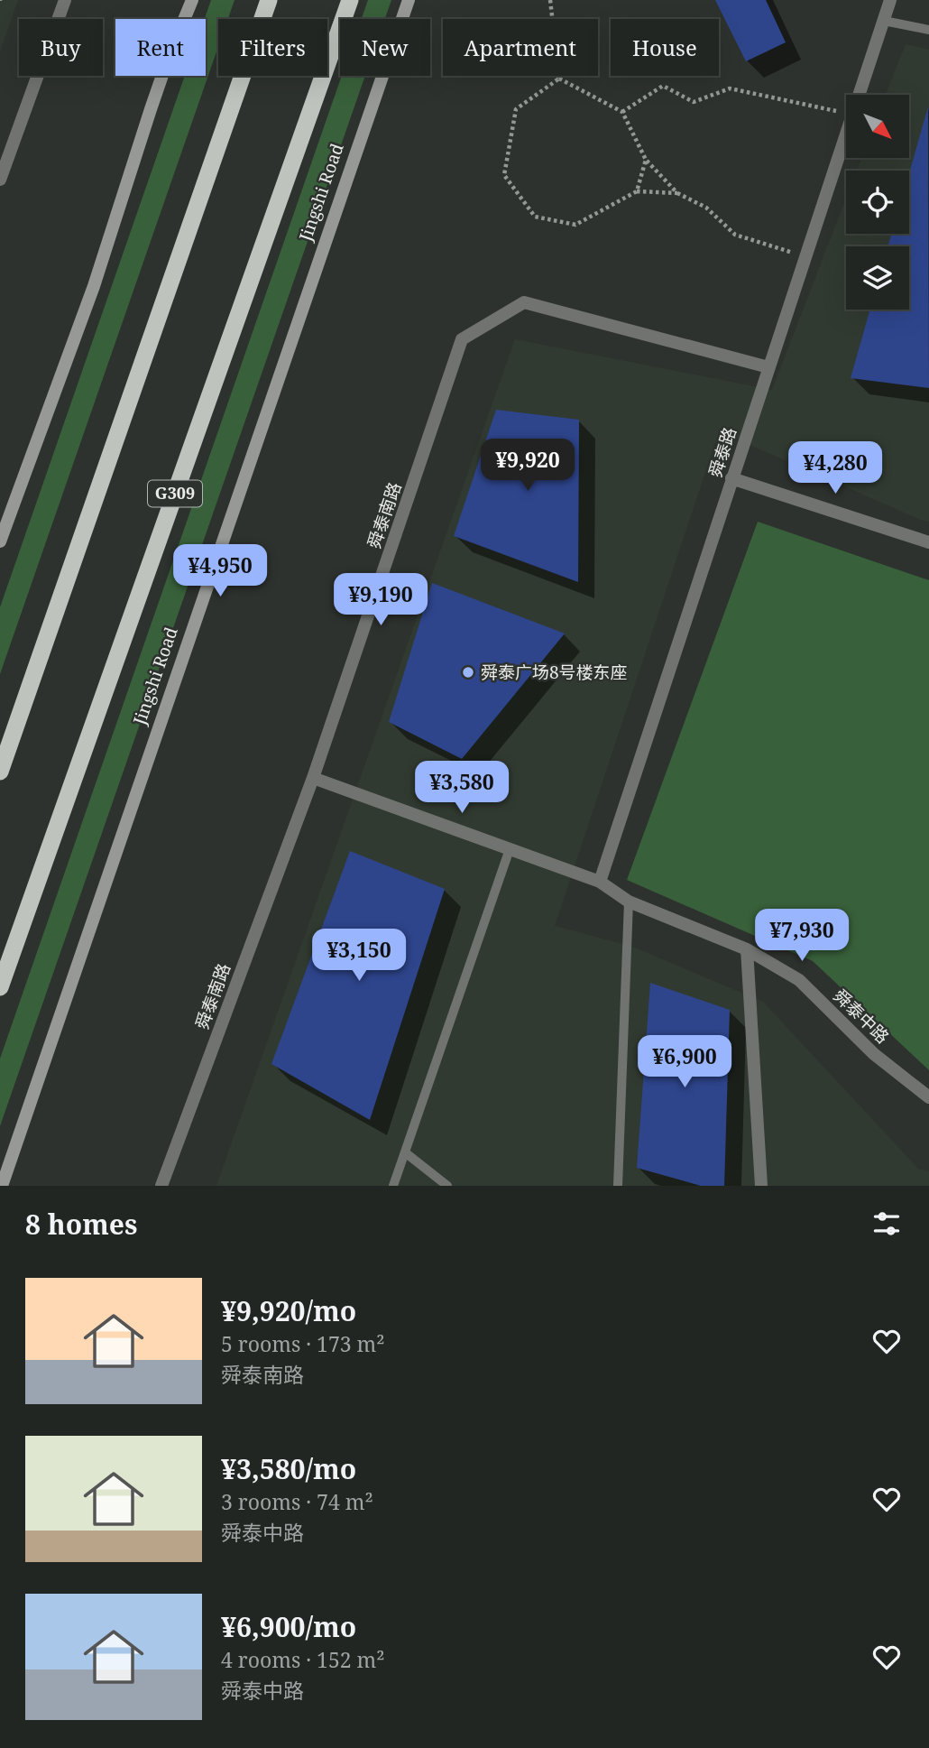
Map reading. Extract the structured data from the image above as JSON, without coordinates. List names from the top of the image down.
{
  "streets": {
    "highway": ["G309"],
    "main road": ["Jingshi Road"],
    "street": ["舜泰路", "舜泰南路", "舜泰中路"]
  },
  "crossings": [
    ["舜泰路", "舜泰南路"]
  ],
  "places": ["舜泰广场8号楼东座"],
  "north": "bottom right",
  "page": {
    "chip": [
      "Buy",
      "Rent",
      "Filters",
      "New",
      "Apartment",
      "House"
    ],
    "price": [
      "¥9,920",
      "¥4,280",
      "¥4,950",
      "¥9,190",
      "¥3,580",
      "¥7,930",
      "¥3,150",
      "¥6,900"
    ],
    "heading": "8 homes",
    "list": [
      {
        "name": "¥9,920/mo",
        "note": "5 rooms · 173 m² · 舜泰南路"
      },
      {
        "name": "¥3,580/mo",
        "note": "3 rooms · 74 m² · 舜泰中路"
      },
      {
        "name": "¥6,900/mo",
        "note": "4 rooms · 152 m² · 舜泰中路"
      }
    ]
  }
}
